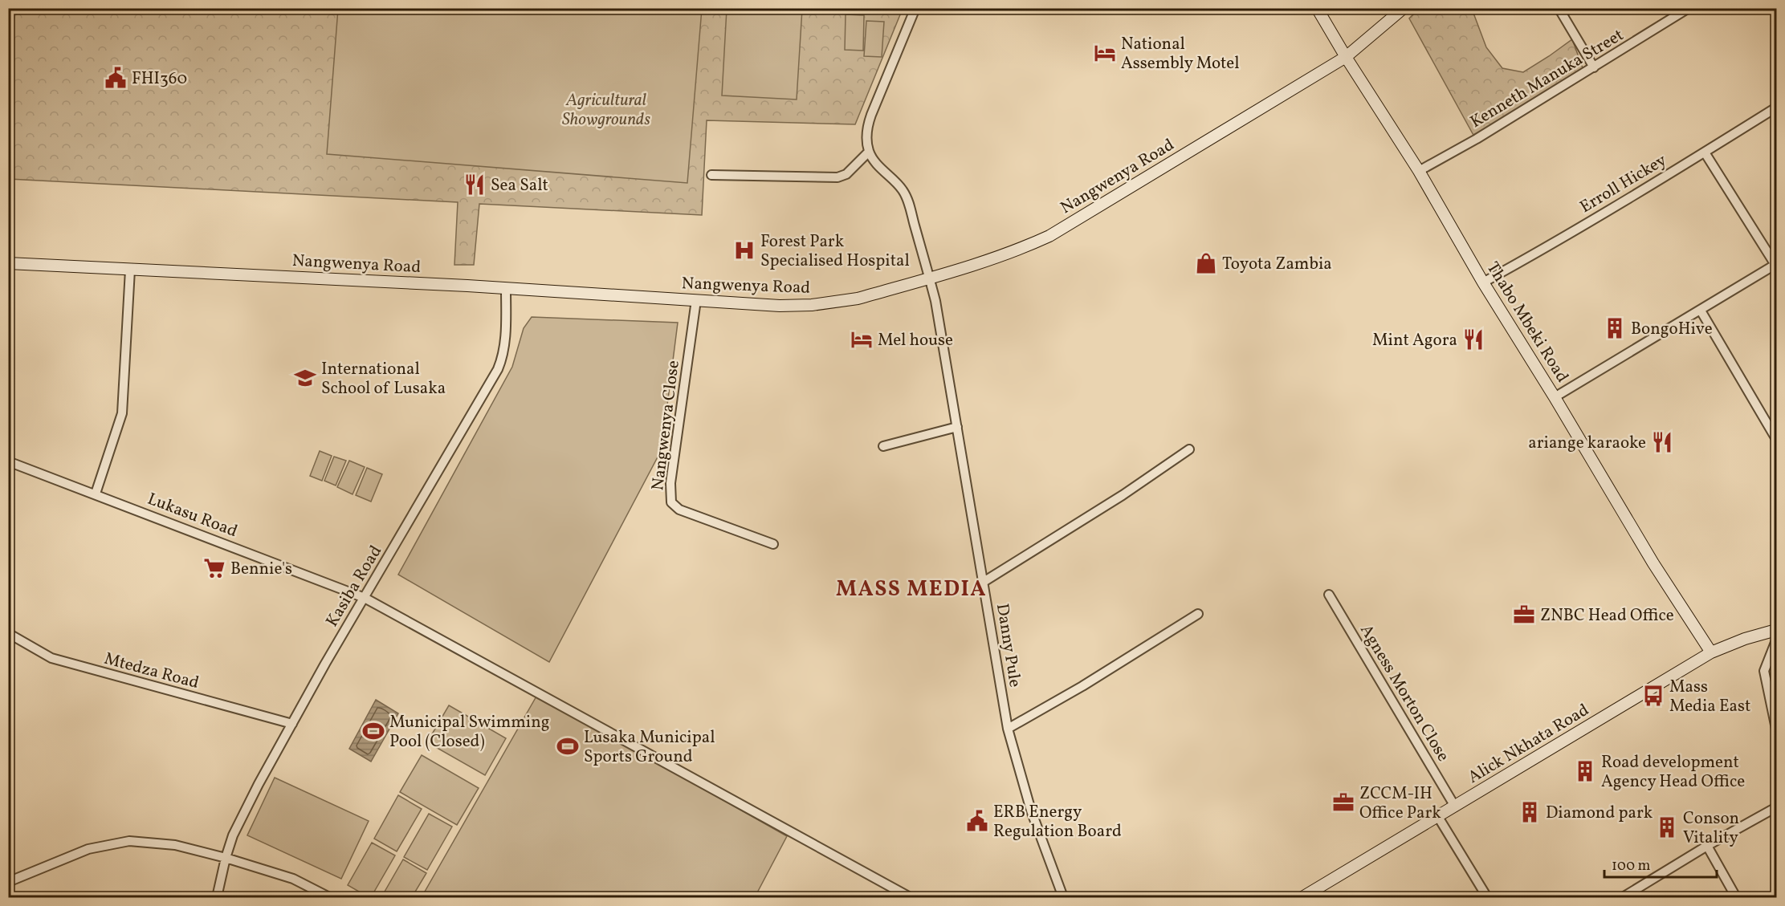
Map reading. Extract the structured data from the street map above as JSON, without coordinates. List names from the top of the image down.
{
  "streets": {
    "main road": ["Nangwenya Road", "Thabo Mbeki Road", "Alick Nkhata Road"],
    "street": [
      "Kenneth Manuka Street",
      "Erroll Hickey",
      "Nangwenya Close",
      "Lukasu Road",
      "Kasiba Road",
      "Danny Pule",
      "Mtedza Road",
      "Agness Morton Close"
    ]
  },
  "crossings": [
    ["Kenneth Manuka Street", "Thabo Mbeki Road"],
    ["Nangwenya Road", "Thabo Mbeki Road"],
    ["Nangwenya Road", "Nangwenya Close"],
    ["Nangwenya Road", "Kasiba Road"],
    ["Nangwenya Road", "Danny Pule"],
    ["Erroll Hickey", "Thabo Mbeki Road"],
    ["Thabo Mbeki Road", "Alick Nkhata Road"],
    ["Lukasu Road", "Kasiba Road"],
    ["Kasiba Road", "Mtedza Road"],
    ["Agness Morton Close", "Alick Nkhata Road"]
  ],
  "districts": ["MASS MEDIA"],
  "parks": ["Agricultural Showgrounds"],
  "places": {
    "hotel": ["National Assembly Motel", "Mel house"],
    "public building": ["FHI360", "ERB Energy Regulation Board"],
    "restaurant": ["Sea Salt", "Mint Agora", "ariange karaoke"],
    "hospital": ["Forest Park Specialised Hospital"],
    "shop": ["Toyota Zambia"],
    "building": [
      "BongoHive",
      "Road development Agency Head Office",
      "Diamond park",
      "Conson Vitality"
    ],
    "school or university": ["International School of Lusaka"],
    "supermarket": ["Bennie's"],
    "office": ["ZNBC Head Office", "ZCCM-IH Office Park"],
    "bus stop": ["Mass Media East"],
    "sports": ["Municipal Swimming Pool (Closed)", "Lusaka Municipal Sports Ground"]
  },
  "scale_bar": "100 m"
}
